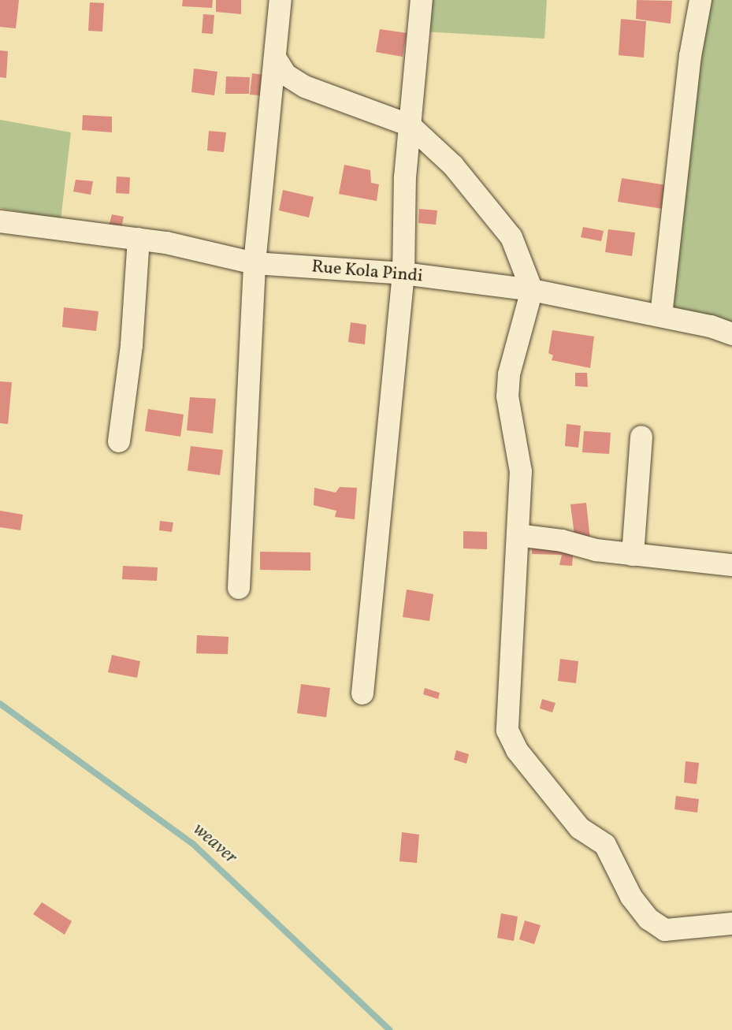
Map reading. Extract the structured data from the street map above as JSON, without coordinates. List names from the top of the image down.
{
  "streets": {
    "street": ["Rue Kola Pindi"]
  },
  "water": ["weaver"]
}
